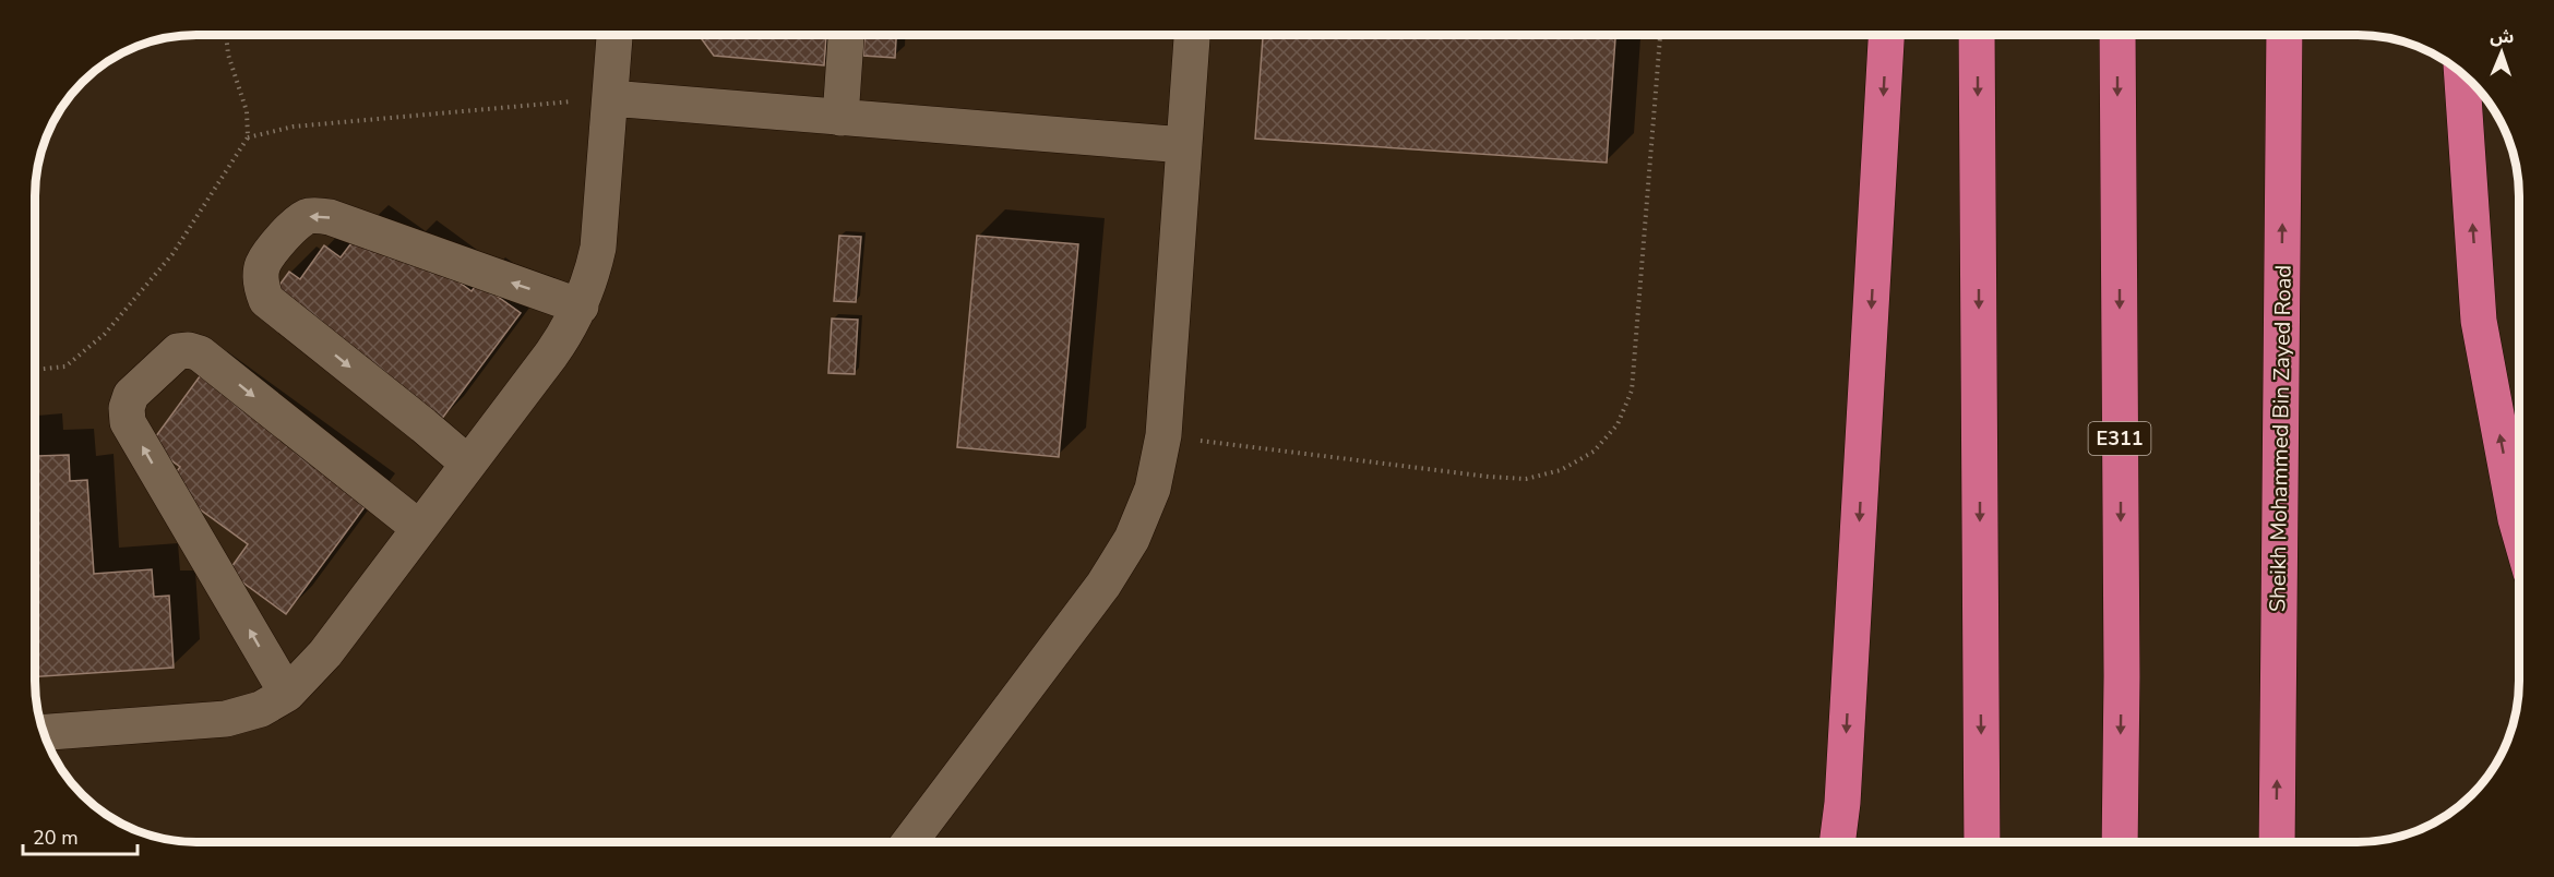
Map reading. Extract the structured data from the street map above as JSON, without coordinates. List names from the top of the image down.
{
  "streets": {
    "highway": ["E311", "Sheikh Mohammed Bin Zayed Road"]
  },
  "scale_bar": "20 m",
  "north": "top"
}
